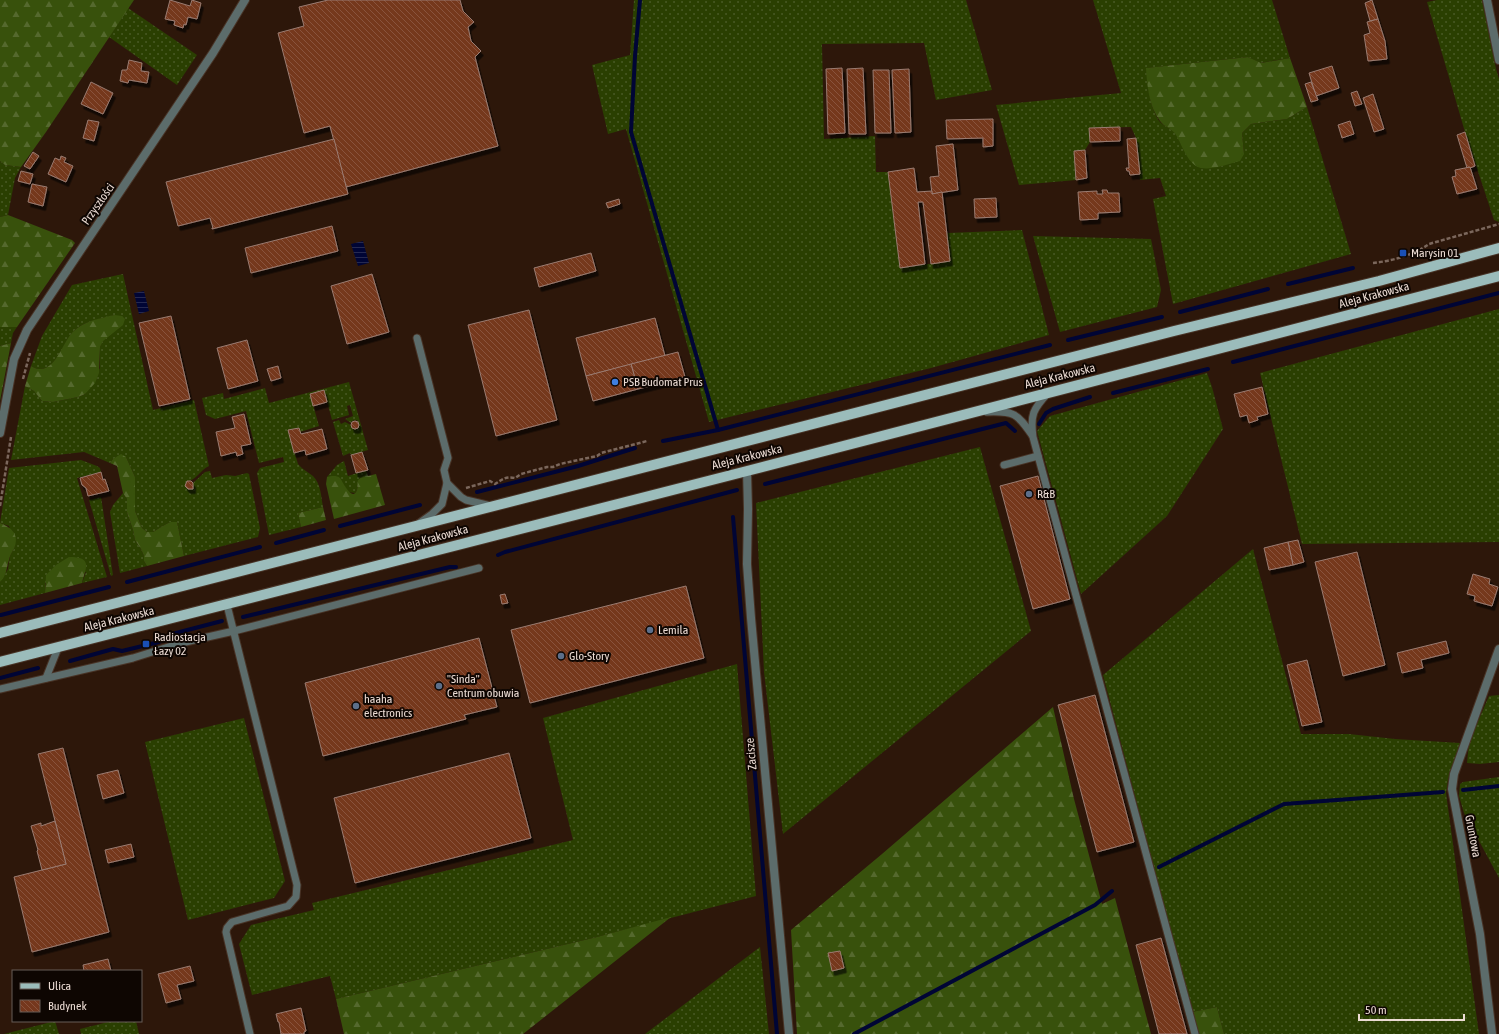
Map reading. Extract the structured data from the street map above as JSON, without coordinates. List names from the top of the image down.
{
  "streets": {
    "main road": ["Aleja Krakowska"],
    "street": ["Przyszłości", "Zacisze", "Gruntowa"]
  },
  "crossings": [
    ["Aleja Krakowska", "Zacisze"]
  ],
  "places": {
    "transit": ["Marysin 01", "Radiostacja Łazy 02"],
    "other": [
      "PSB Budomat Prus",
      "R&B",
      "Lemila",
      "Glo-Story",
      "\"Sinda\" Centrum obuwia",
      "haaha electronics"
    ]
  },
  "legend": ["Ulica", "Budynek"],
  "scale_bar": "50 m"
}
